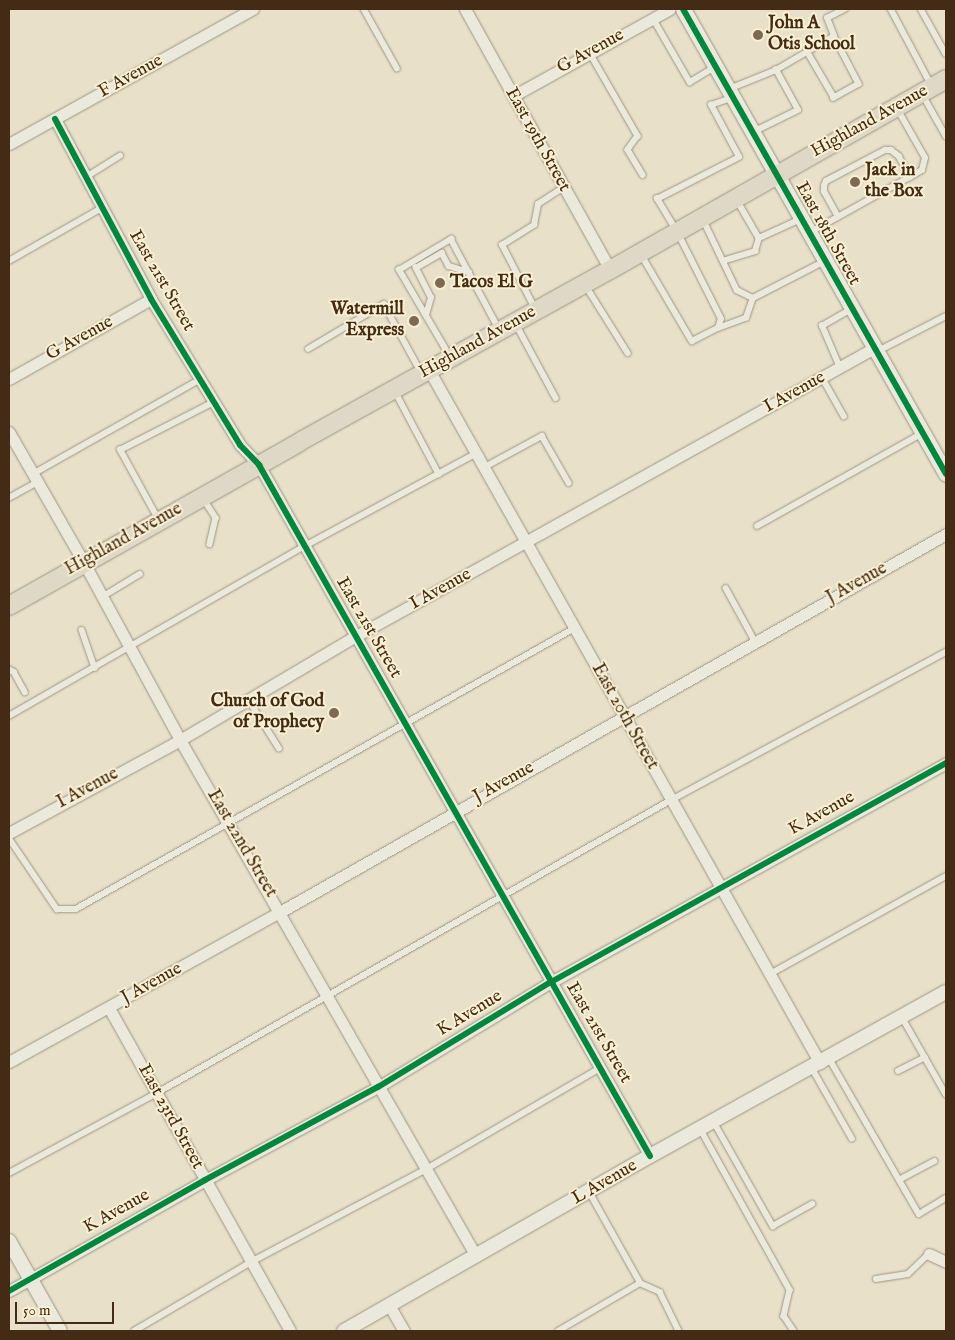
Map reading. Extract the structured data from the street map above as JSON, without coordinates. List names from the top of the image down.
{
  "streets": {
    "main road": ["Highland Avenue", "East 18th Street"],
    "street": [
      "G Avenue",
      "F Avenue",
      "East 19th Street",
      "East 21st Street",
      "I Avenue",
      "J Avenue",
      "East 20th Street",
      "K Avenue",
      "East 22nd Street",
      "East 23rd Street",
      "L Avenue"
    ]
  },
  "crossings": [
    ["G Avenue", "East 19th Street"],
    ["G Avenue", "East 21st Street"],
    ["F Avenue", "East 21st Street"],
    ["Highland Avenue", "East 19th Street"],
    ["Highland Avenue", "East 18th Street"],
    ["Highland Avenue", "East 21st Street"],
    ["Highland Avenue", "East 20th Street"],
    ["Highland Avenue", "East 22nd Street"],
    ["East 18th Street", "I Avenue"],
    ["East 21st Street", "I Avenue"],
    ["East 21st Street", "J Avenue"],
    ["East 21st Street", "K Avenue"],
    ["East 21st Street", "L Avenue"],
    ["I Avenue", "East 20th Street"],
    ["I Avenue", "East 22nd Street"],
    ["J Avenue", "East 20th Street"],
    ["J Avenue", "East 22nd Street"],
    ["J Avenue", "East 23rd Street"],
    ["East 20th Street", "K Avenue"],
    ["East 20th Street", "L Avenue"],
    ["K Avenue", "East 22nd Street"],
    ["K Avenue", "East 23rd Street"],
    ["East 22nd Street", "L Avenue"]
  ],
  "places": [
    "John A Otis School",
    "Jack in the Box",
    "Tacos El G",
    "Watermill Express",
    "Church of God of Prophecy"
  ],
  "scale_bar": "50 m"
}
